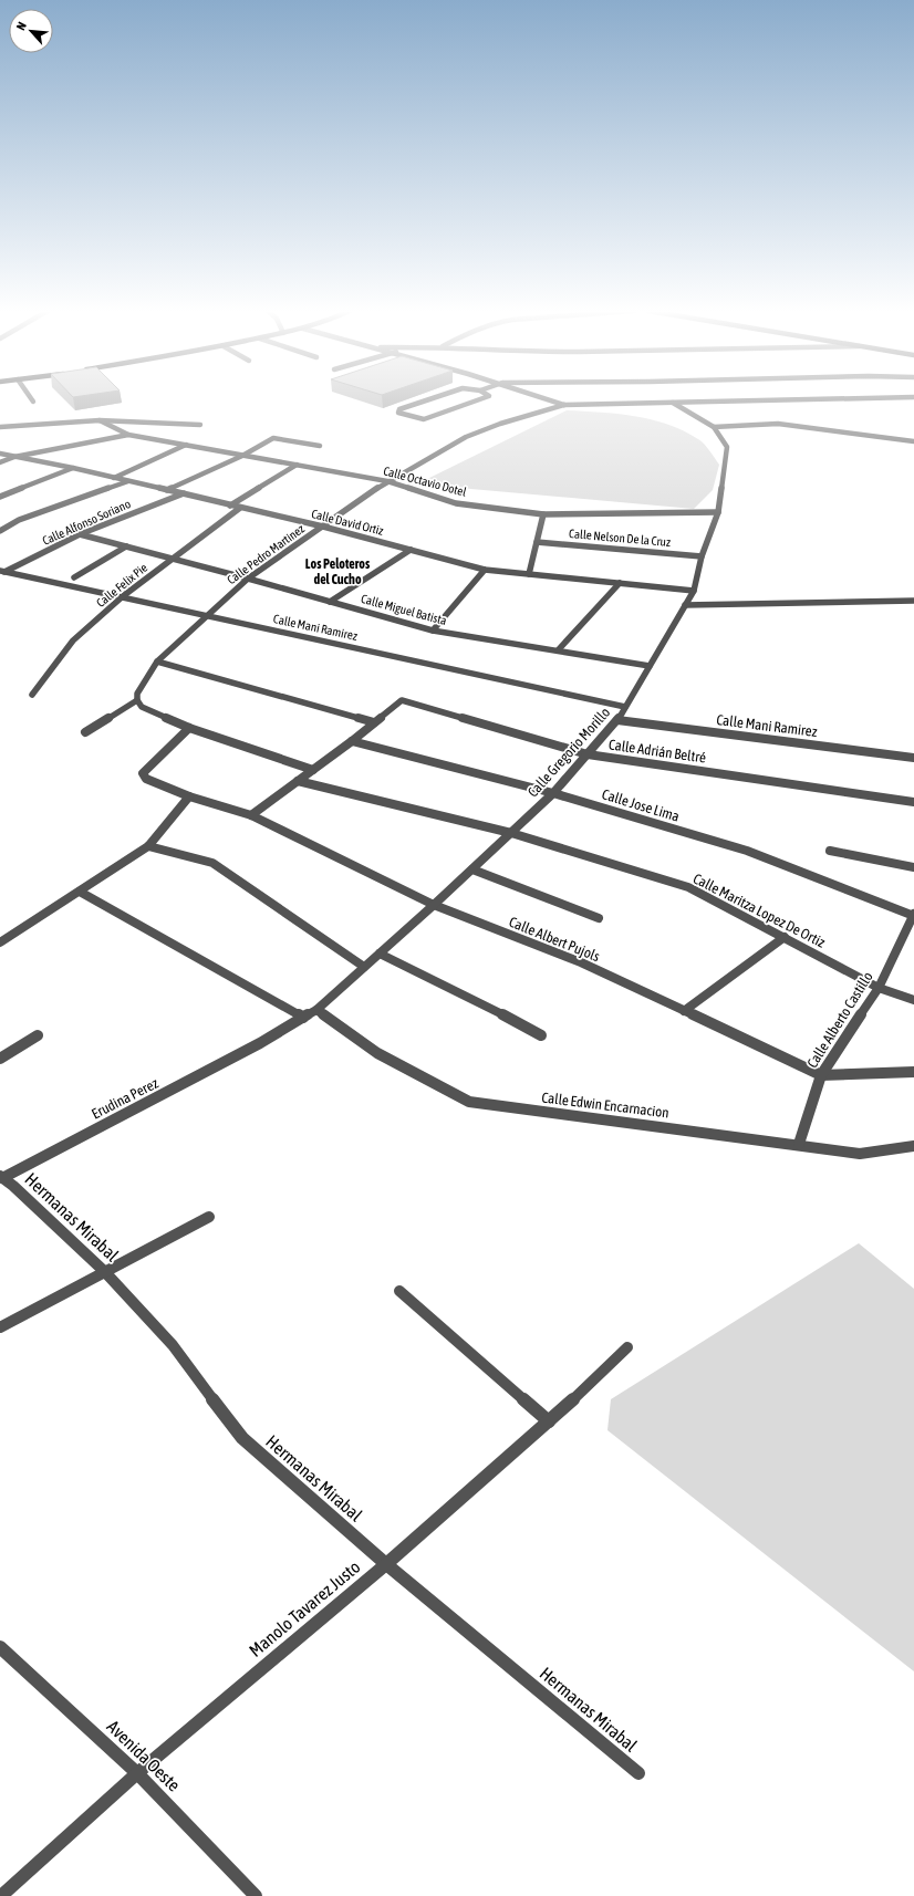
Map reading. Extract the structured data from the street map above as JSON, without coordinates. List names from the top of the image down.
{
  "streets": {
    "street": [
      "Calle Octavio Dotel",
      "Calle Alfonso Soriano",
      "Calle David Ortiz",
      "Calle Nelson De la Cruz",
      "Calle Pedro Martinez",
      "Calle Felix Pie",
      "Calle Miguel Batista",
      "Calle Mani Ramirez",
      "Calle Adrián Beltré",
      "Calle Gregorio Morillo",
      "Calle Jose Lima",
      "Calle Maritza Lopez De Ortiz",
      "Calle Albert Pujols",
      "Calle Alberto Castillo",
      "Erudina Perez",
      "Calle Edwin Encarnacion",
      "Hermanas Mirabal",
      "Manolo Tavarez Justo",
      "Avenida Oeste"
    ]
  },
  "crossings": [
    ["Calle Octavio Dotel", "Calle Pedro Martinez"],
    ["Calle Octavio Dotel", "Calle Gregorio Morillo"],
    ["Calle Alfonso Soriano", "Calle David Ortiz"],
    ["Calle Alfonso Soriano", "Calle Miguel Batista"],
    ["Calle Alfonso Soriano", "Calle Mani Ramirez"],
    ["Calle David Ortiz", "Calle Pedro Martinez"],
    ["Calle David Ortiz", "Calle Felix Pie"],
    ["Calle David Ortiz", "Calle Gregorio Morillo"],
    ["Calle Nelson De la Cruz", "Calle Gregorio Morillo"],
    ["Calle Pedro Martinez", "Calle Miguel Batista"],
    ["Calle Pedro Martinez", "Calle Mani Ramirez"],
    ["Calle Felix Pie", "Calle Miguel Batista"],
    ["Calle Felix Pie", "Calle Mani Ramirez"],
    ["Calle Miguel Batista", "Calle Gregorio Morillo"],
    ["Calle Mani Ramirez", "Calle Gregorio Morillo"],
    ["Calle Adrián Beltré", "Calle Gregorio Morillo"],
    ["Calle Gregorio Morillo", "Calle Jose Lima"],
    ["Calle Gregorio Morillo", "Calle Maritza Lopez De Ortiz"],
    ["Calle Gregorio Morillo", "Calle Albert Pujols"],
    ["Calle Gregorio Morillo", "Erudina Perez"],
    ["Calle Gregorio Morillo", "Calle Edwin Encarnacion"],
    ["Calle Jose Lima", "Calle Alberto Castillo"],
    ["Calle Maritza Lopez De Ortiz", "Calle Alberto Castillo"],
    ["Calle Albert Pujols", "Calle Alberto Castillo"],
    ["Calle Alberto Castillo", "Calle Edwin Encarnacion"],
    ["Erudina Perez", "Hermanas Mirabal"],
    ["Hermanas Mirabal", "Manolo Tavarez Justo"],
    ["Manolo Tavarez Justo", "Avenida Oeste"]
  ],
  "districts": ["Los Peloteros del Cucho"],
  "north": "top left"
}
